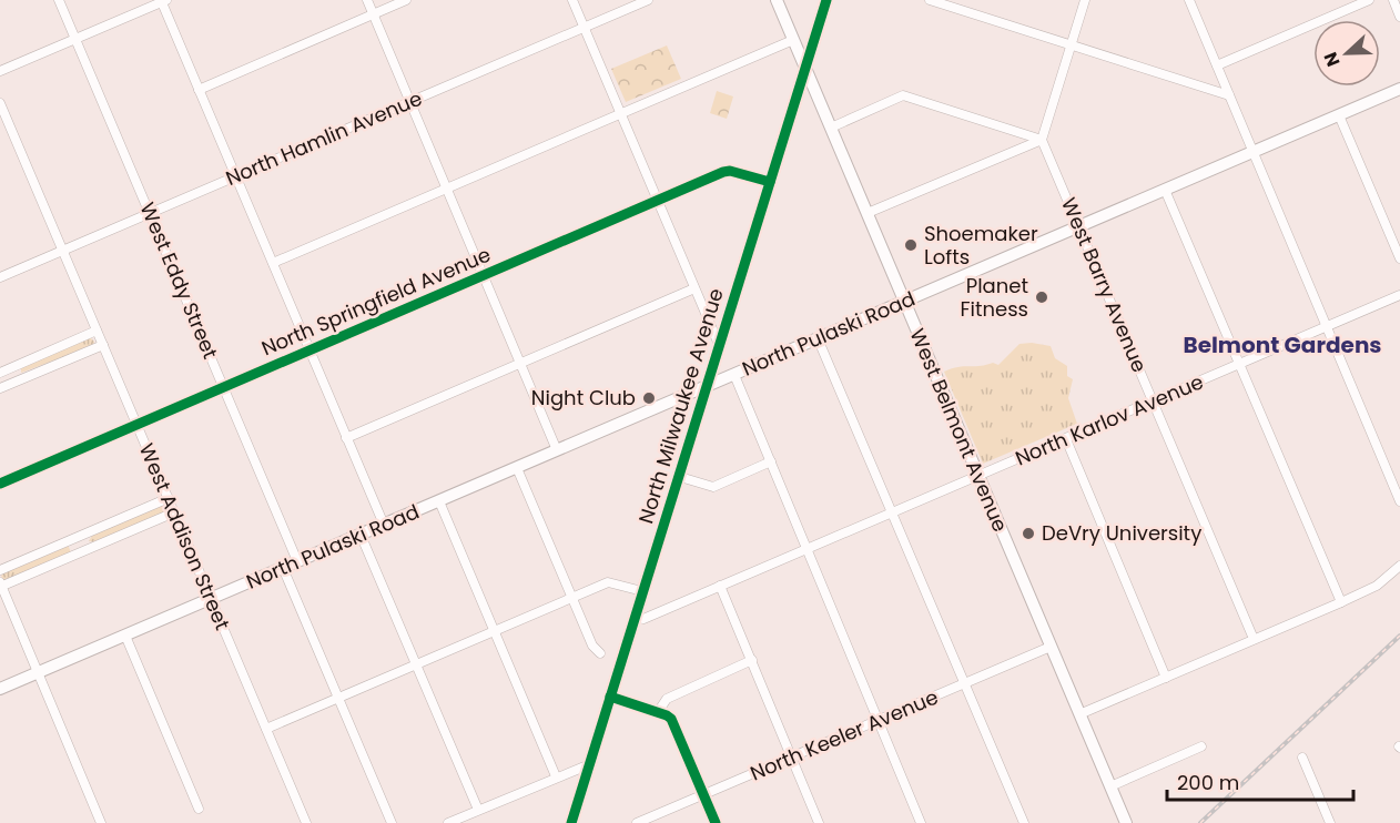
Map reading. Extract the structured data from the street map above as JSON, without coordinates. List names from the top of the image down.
{
  "streets": {
    "main road": ["North Pulaski Road", "North Milwaukee Avenue", "West Belmont Avenue"],
    "street": [
      "North Hamlin Avenue",
      "West Eddy Street",
      "West Barry Avenue",
      "North Springfield Avenue",
      "North Karlov Avenue",
      "West Addison Street",
      "North Keeler Avenue"
    ]
  },
  "crossings": [
    ["North Hamlin Avenue", "West Eddy Street"],
    ["North Hamlin Avenue", "West Addison Street"],
    ["West Eddy Street", "North Springfield Avenue"],
    ["West Eddy Street", "North Pulaski Road"],
    ["West Barry Avenue", "North Pulaski Road"],
    ["West Barry Avenue", "North Karlov Avenue"],
    ["North Springfield Avenue", "North Milwaukee Avenue"],
    ["North Springfield Avenue", "West Addison Street"],
    ["North Pulaski Road", "North Milwaukee Avenue"],
    ["North Pulaski Road", "West Belmont Avenue"],
    ["North Pulaski Road", "West Addison Street"],
    ["North Milwaukee Avenue", "North Karlov Avenue"],
    ["North Milwaukee Avenue", "West Belmont Avenue"],
    ["North Karlov Avenue", "West Belmont Avenue"],
    ["West Belmont Avenue", "North Keeler Avenue"]
  ],
  "districts": ["Belmont Gardens"],
  "places": [
    "Shoemaker Lofts",
    "Planet Fitness",
    "Night Club",
    "DeVry University"
  ],
  "scale_bar": "200 m",
  "north": "left"
}
